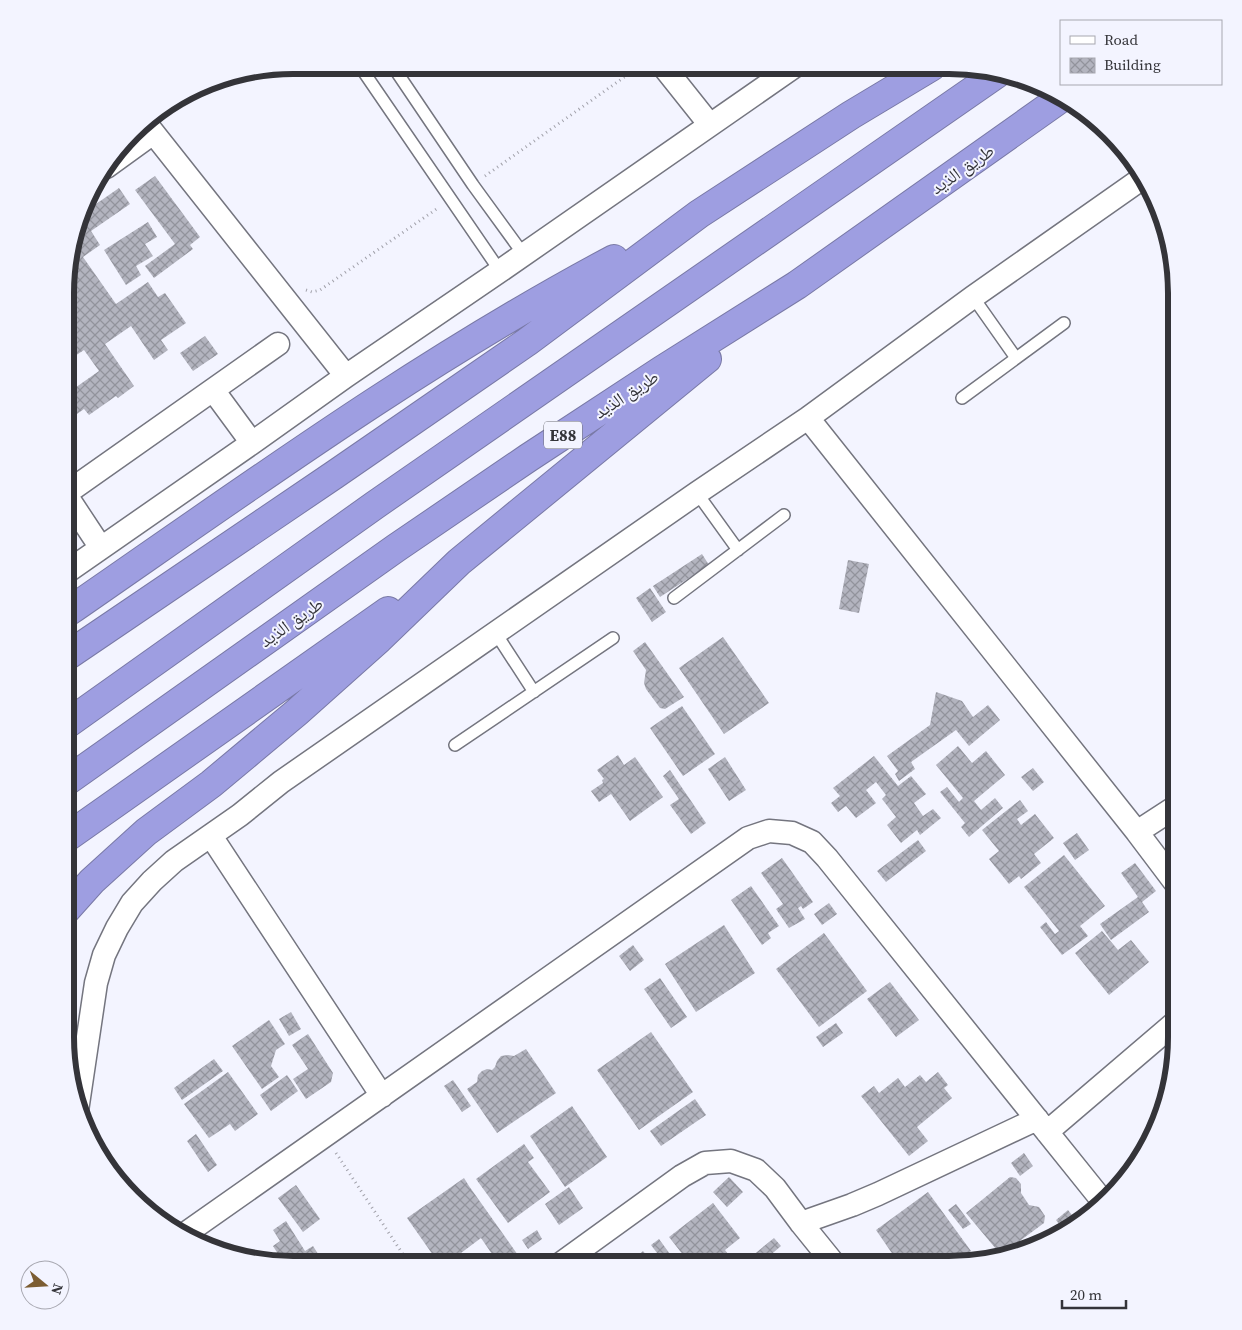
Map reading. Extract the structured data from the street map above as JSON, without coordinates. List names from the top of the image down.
{
  "streets": {
    "highway": ["طريق الذيد", "E88"]
  },
  "legend": ["Road", "Building"],
  "scale_bar": "20 m",
  "north": "right"
}
